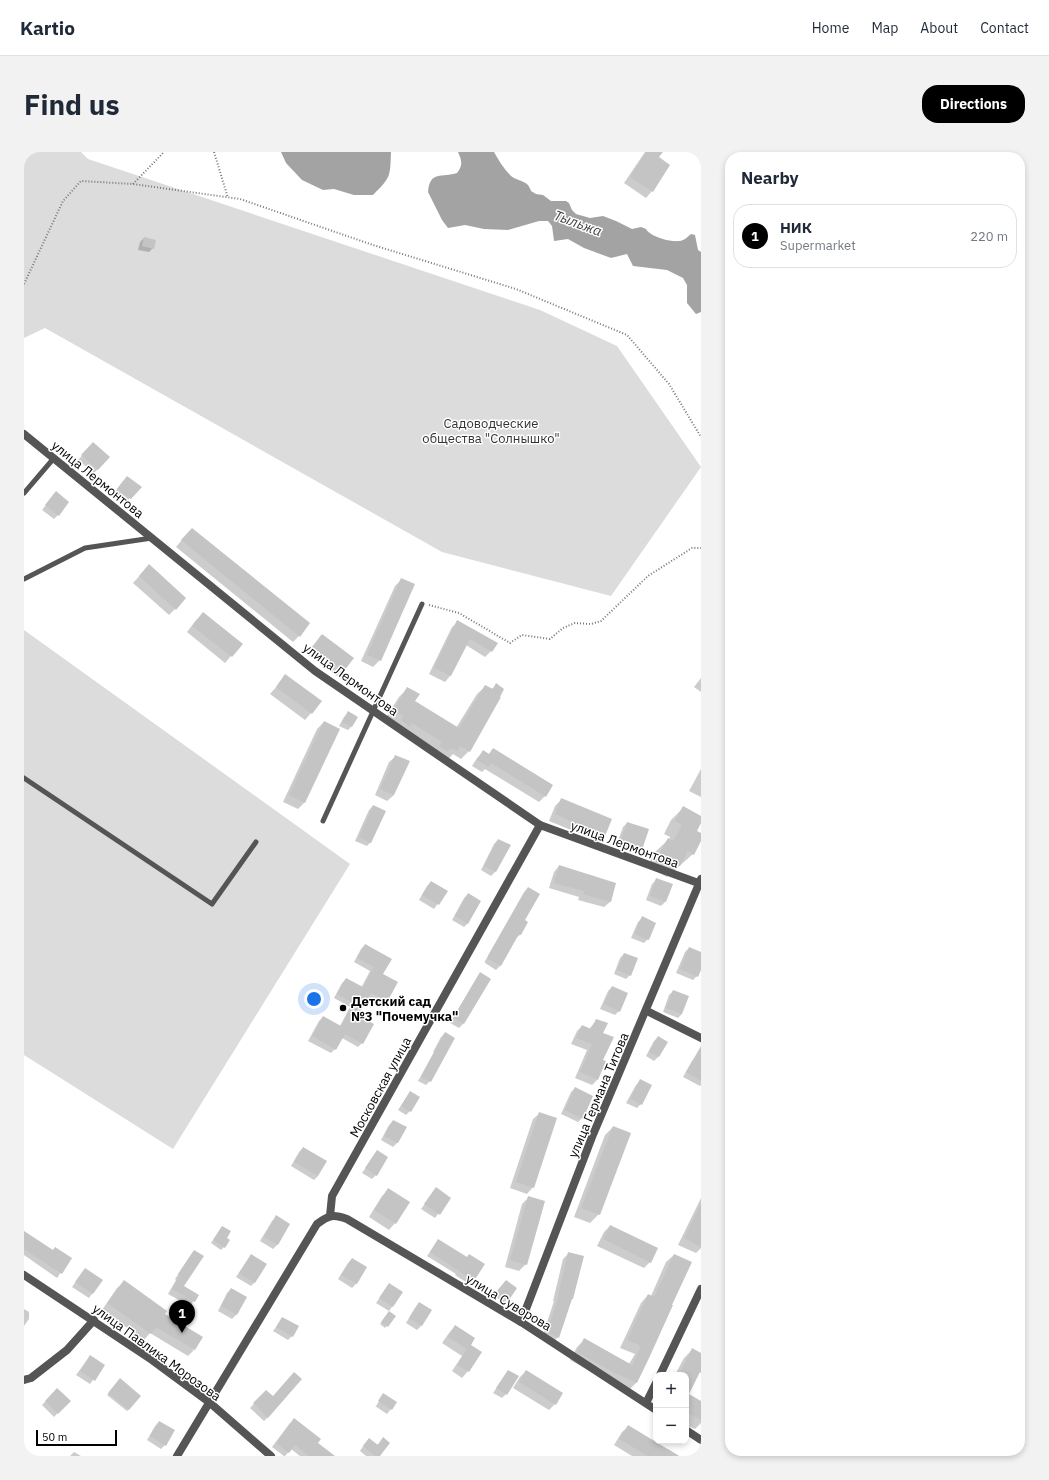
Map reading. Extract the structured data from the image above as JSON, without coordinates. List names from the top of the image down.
{
  "streets": {
    "street": [
      "улица Лермонтова",
      "Московская улица",
      "улица Германа Титова",
      "улица Суворова",
      "улица Павлика Морозова"
    ]
  },
  "crossings": [
    ["улица Лермонтова", "Московская улица"],
    ["улица Лермонтова", "улица Германа Титова"],
    ["Московская улица", "улица Суворова"],
    ["улица Германа Титова", "улица Суворова"]
  ],
  "water": ["Тыльжа"],
  "parks": ["Садоводческие общества \"Солнышко\""],
  "places": ["Детский сад №3 \"Почемучка\""],
  "scale_bar": "50 m",
  "page": {
    "header": "Kartio",
    "nav": [
      "Home",
      "Map",
      "About",
      "Contact"
    ],
    "buttons": "Directions",
    "title": "Find us",
    "heading": "Nearby",
    "list": [
      {
        "mark": "1",
        "name": "НИК",
        "note": "Supermarket",
        "value": "220 m"
      }
    ],
    "pins": "1",
    "map_buttons": ["+", "−"],
    "scale": "50 m"
  }
}
